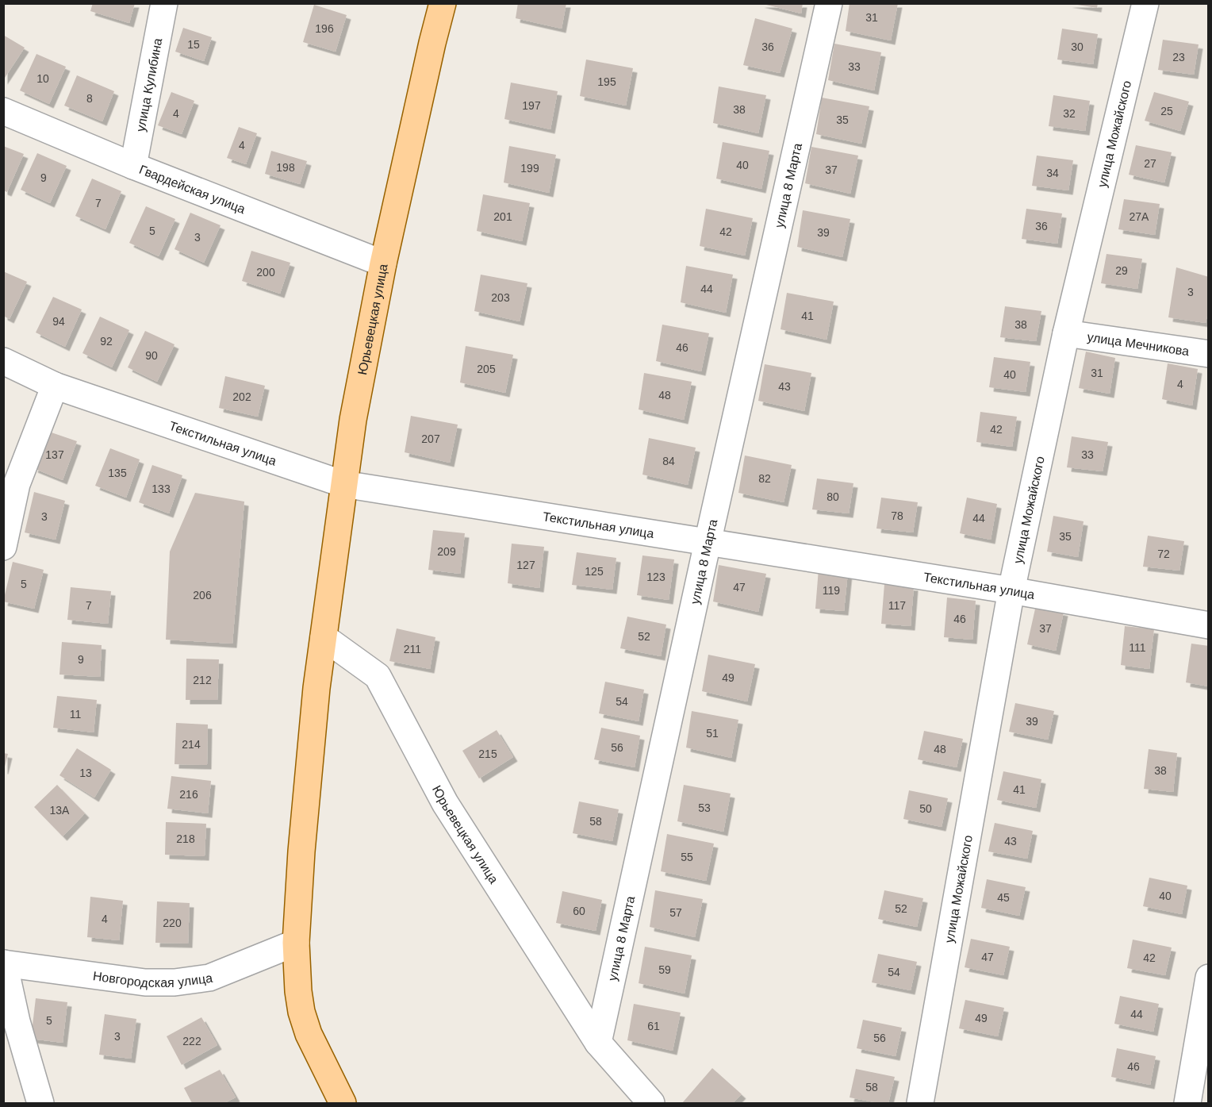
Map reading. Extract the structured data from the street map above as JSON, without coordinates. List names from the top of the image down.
{
  "streets": {
    "main road": ["Юрьевецкая улица"],
    "street": [
      "улица Кулибина",
      "улица Можайского",
      "улица 8 Марта",
      "Гвардейская улица",
      "улица Мечникова",
      "Текстильная улица",
      "Новгородская улица"
    ]
  },
  "crossings": [
    ["улица Кулибина", "Гвардейская улица"],
    ["улица Можайского", "улица Мечникова"],
    ["улица Можайского", "Текстильная улица"],
    ["улица 8 Марта", "Юрьевецкая улица"],
    ["улица 8 Марта", "Текстильная улица"],
    ["Гвардейская улица", "Юрьевецкая улица"],
    ["Юрьевецкая улица", "Текстильная улица"],
    ["Юрьевецкая улица", "Новгородская улица"]
  ],
  "house_numbers": [
    "31",
    "196",
    "15",
    "36",
    "30",
    "23",
    "33",
    "10",
    "195",
    "8",
    "197",
    "38",
    "25",
    "4",
    "32",
    "35",
    "4",
    "27",
    "40",
    "198",
    "199",
    "37",
    "34",
    "9",
    "7",
    "201",
    "27А",
    "36",
    "5",
    "42",
    "39",
    "3",
    "29",
    "200",
    "44",
    "3",
    "203",
    "41",
    "94",
    "38",
    "92",
    "46",
    "90",
    "205",
    "31",
    "40",
    "4",
    "43",
    "48",
    "202",
    "42",
    "207",
    "137",
    "33",
    "84",
    "135",
    "82",
    "133",
    "80",
    "78",
    "3",
    "44",
    "35",
    "209",
    "72",
    "127",
    "125",
    "123",
    "5",
    "47",
    "119",
    "206",
    "7",
    "117",
    "46",
    "37",
    "52",
    "111",
    "211",
    "9",
    "49",
    "212",
    "54",
    "11",
    "39",
    "51",
    "214",
    "56",
    "48",
    "215",
    "38",
    "13",
    "41",
    "216",
    "53",
    "50",
    "13А",
    "58",
    "218",
    "43",
    "55",
    "40",
    "45",
    "52",
    "60",
    "57",
    "4",
    "220",
    "47",
    "42",
    "59",
    "54",
    "44",
    "49",
    "5",
    "61",
    "3",
    "56",
    "222",
    "46",
    "58"
  ]
}
